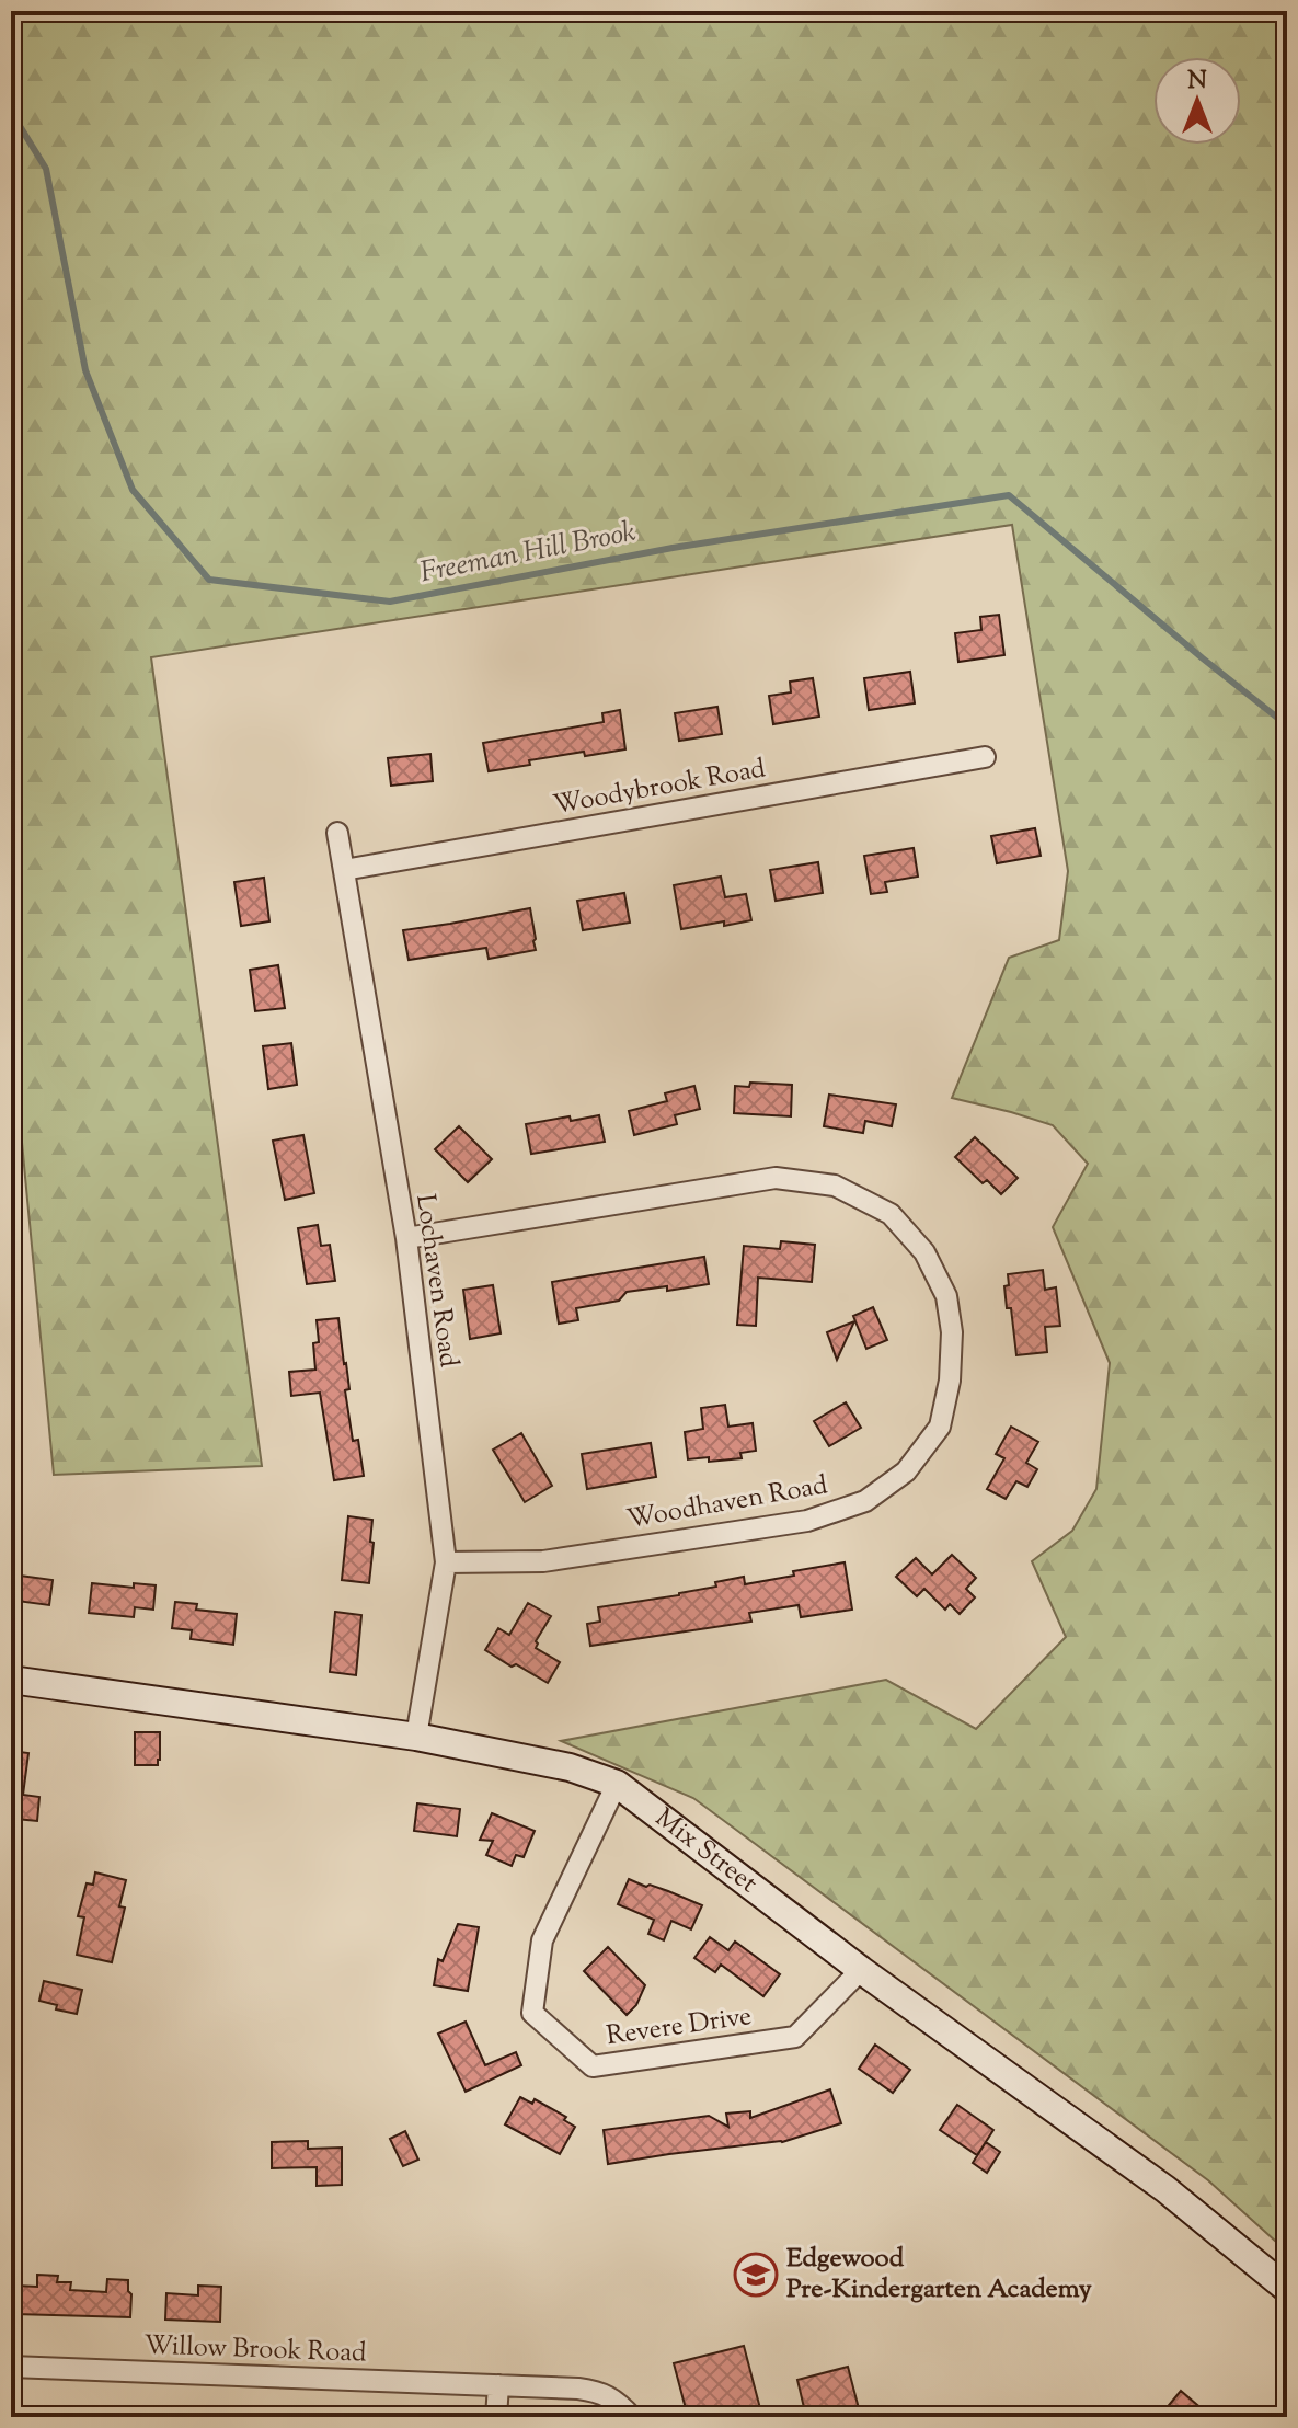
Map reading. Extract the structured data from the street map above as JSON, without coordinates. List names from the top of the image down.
{
  "streets": {
    "main road": ["Mix Street"],
    "street": [
      "Woodybrook Road",
      "Lochaven Road",
      "Woodhaven Road",
      "Revere Drive",
      "Willow Brook Road"
    ]
  },
  "crossings": [
    ["Woodybrook Road", "Lochaven Road"],
    ["Lochaven Road", "Woodhaven Road"],
    ["Lochaven Road", "Mix Street"],
    ["Mix Street", "Revere Drive"]
  ],
  "water": ["Freeman Hill Brook"],
  "places": {
    "school or university": ["Edgewood Pre-Kindergarten Academy"]
  },
  "north": "top"
}
